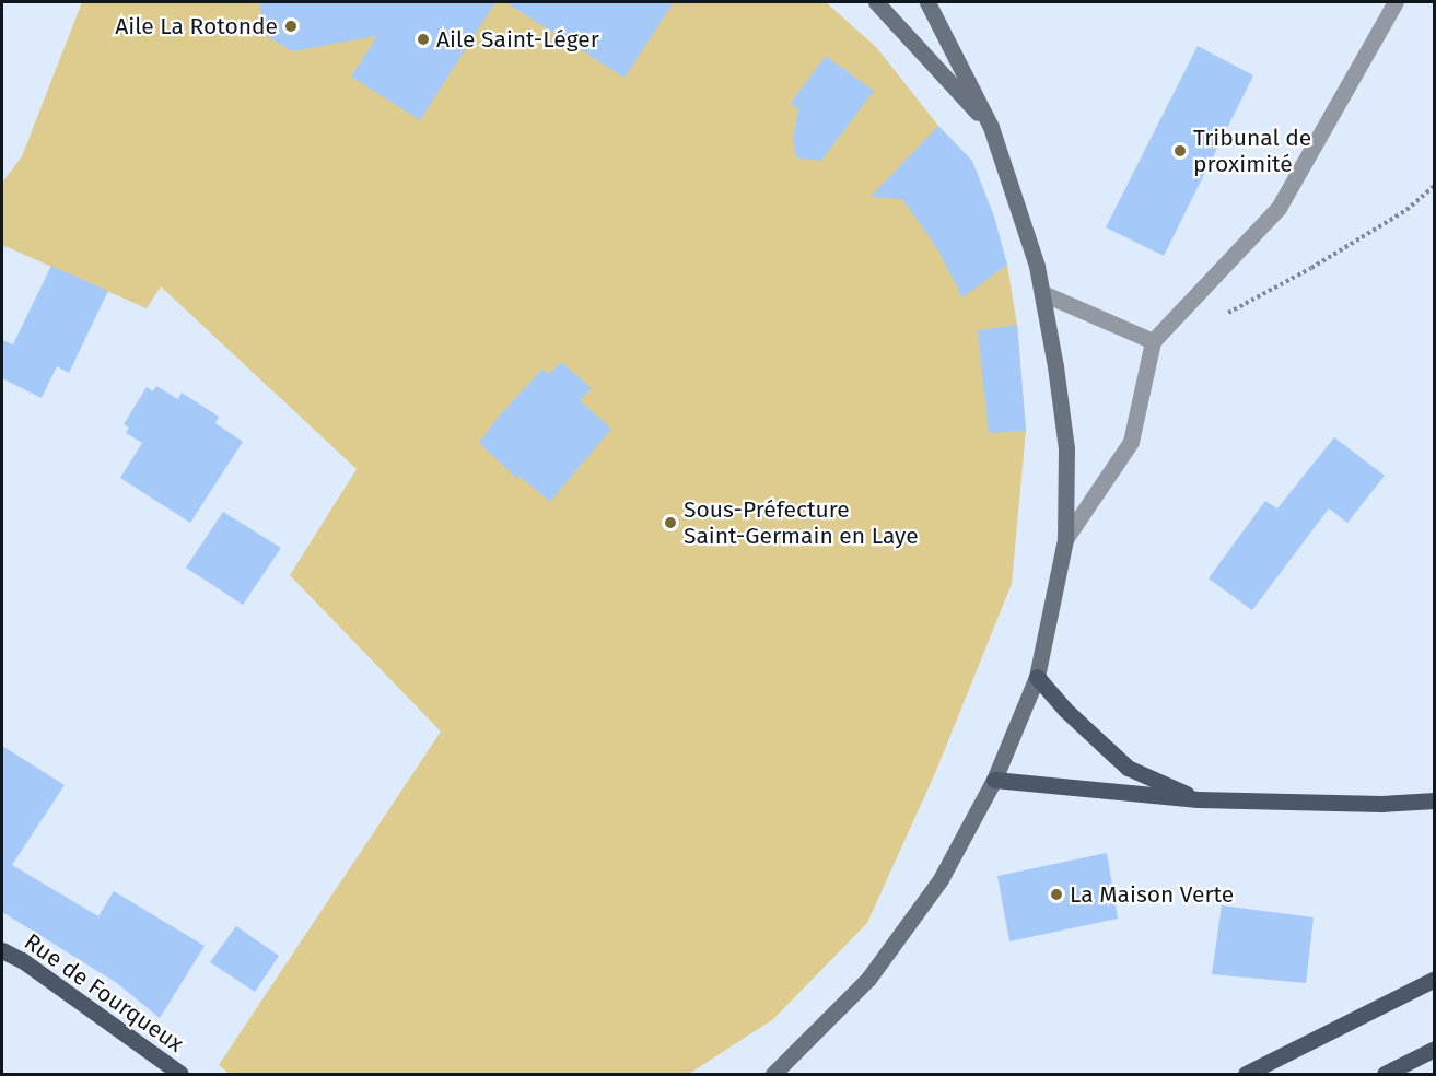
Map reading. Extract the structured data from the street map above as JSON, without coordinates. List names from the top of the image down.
{
  "streets": {
    "main road": ["Rue de Fourqueux"]
  },
  "places": [
    "Aile La Rotonde",
    "Aile Saint-Léger",
    "Tribunal de proximité",
    "Sous-Préfecture Saint-Germain en Laye",
    "La Maison Verte"
  ]
}
